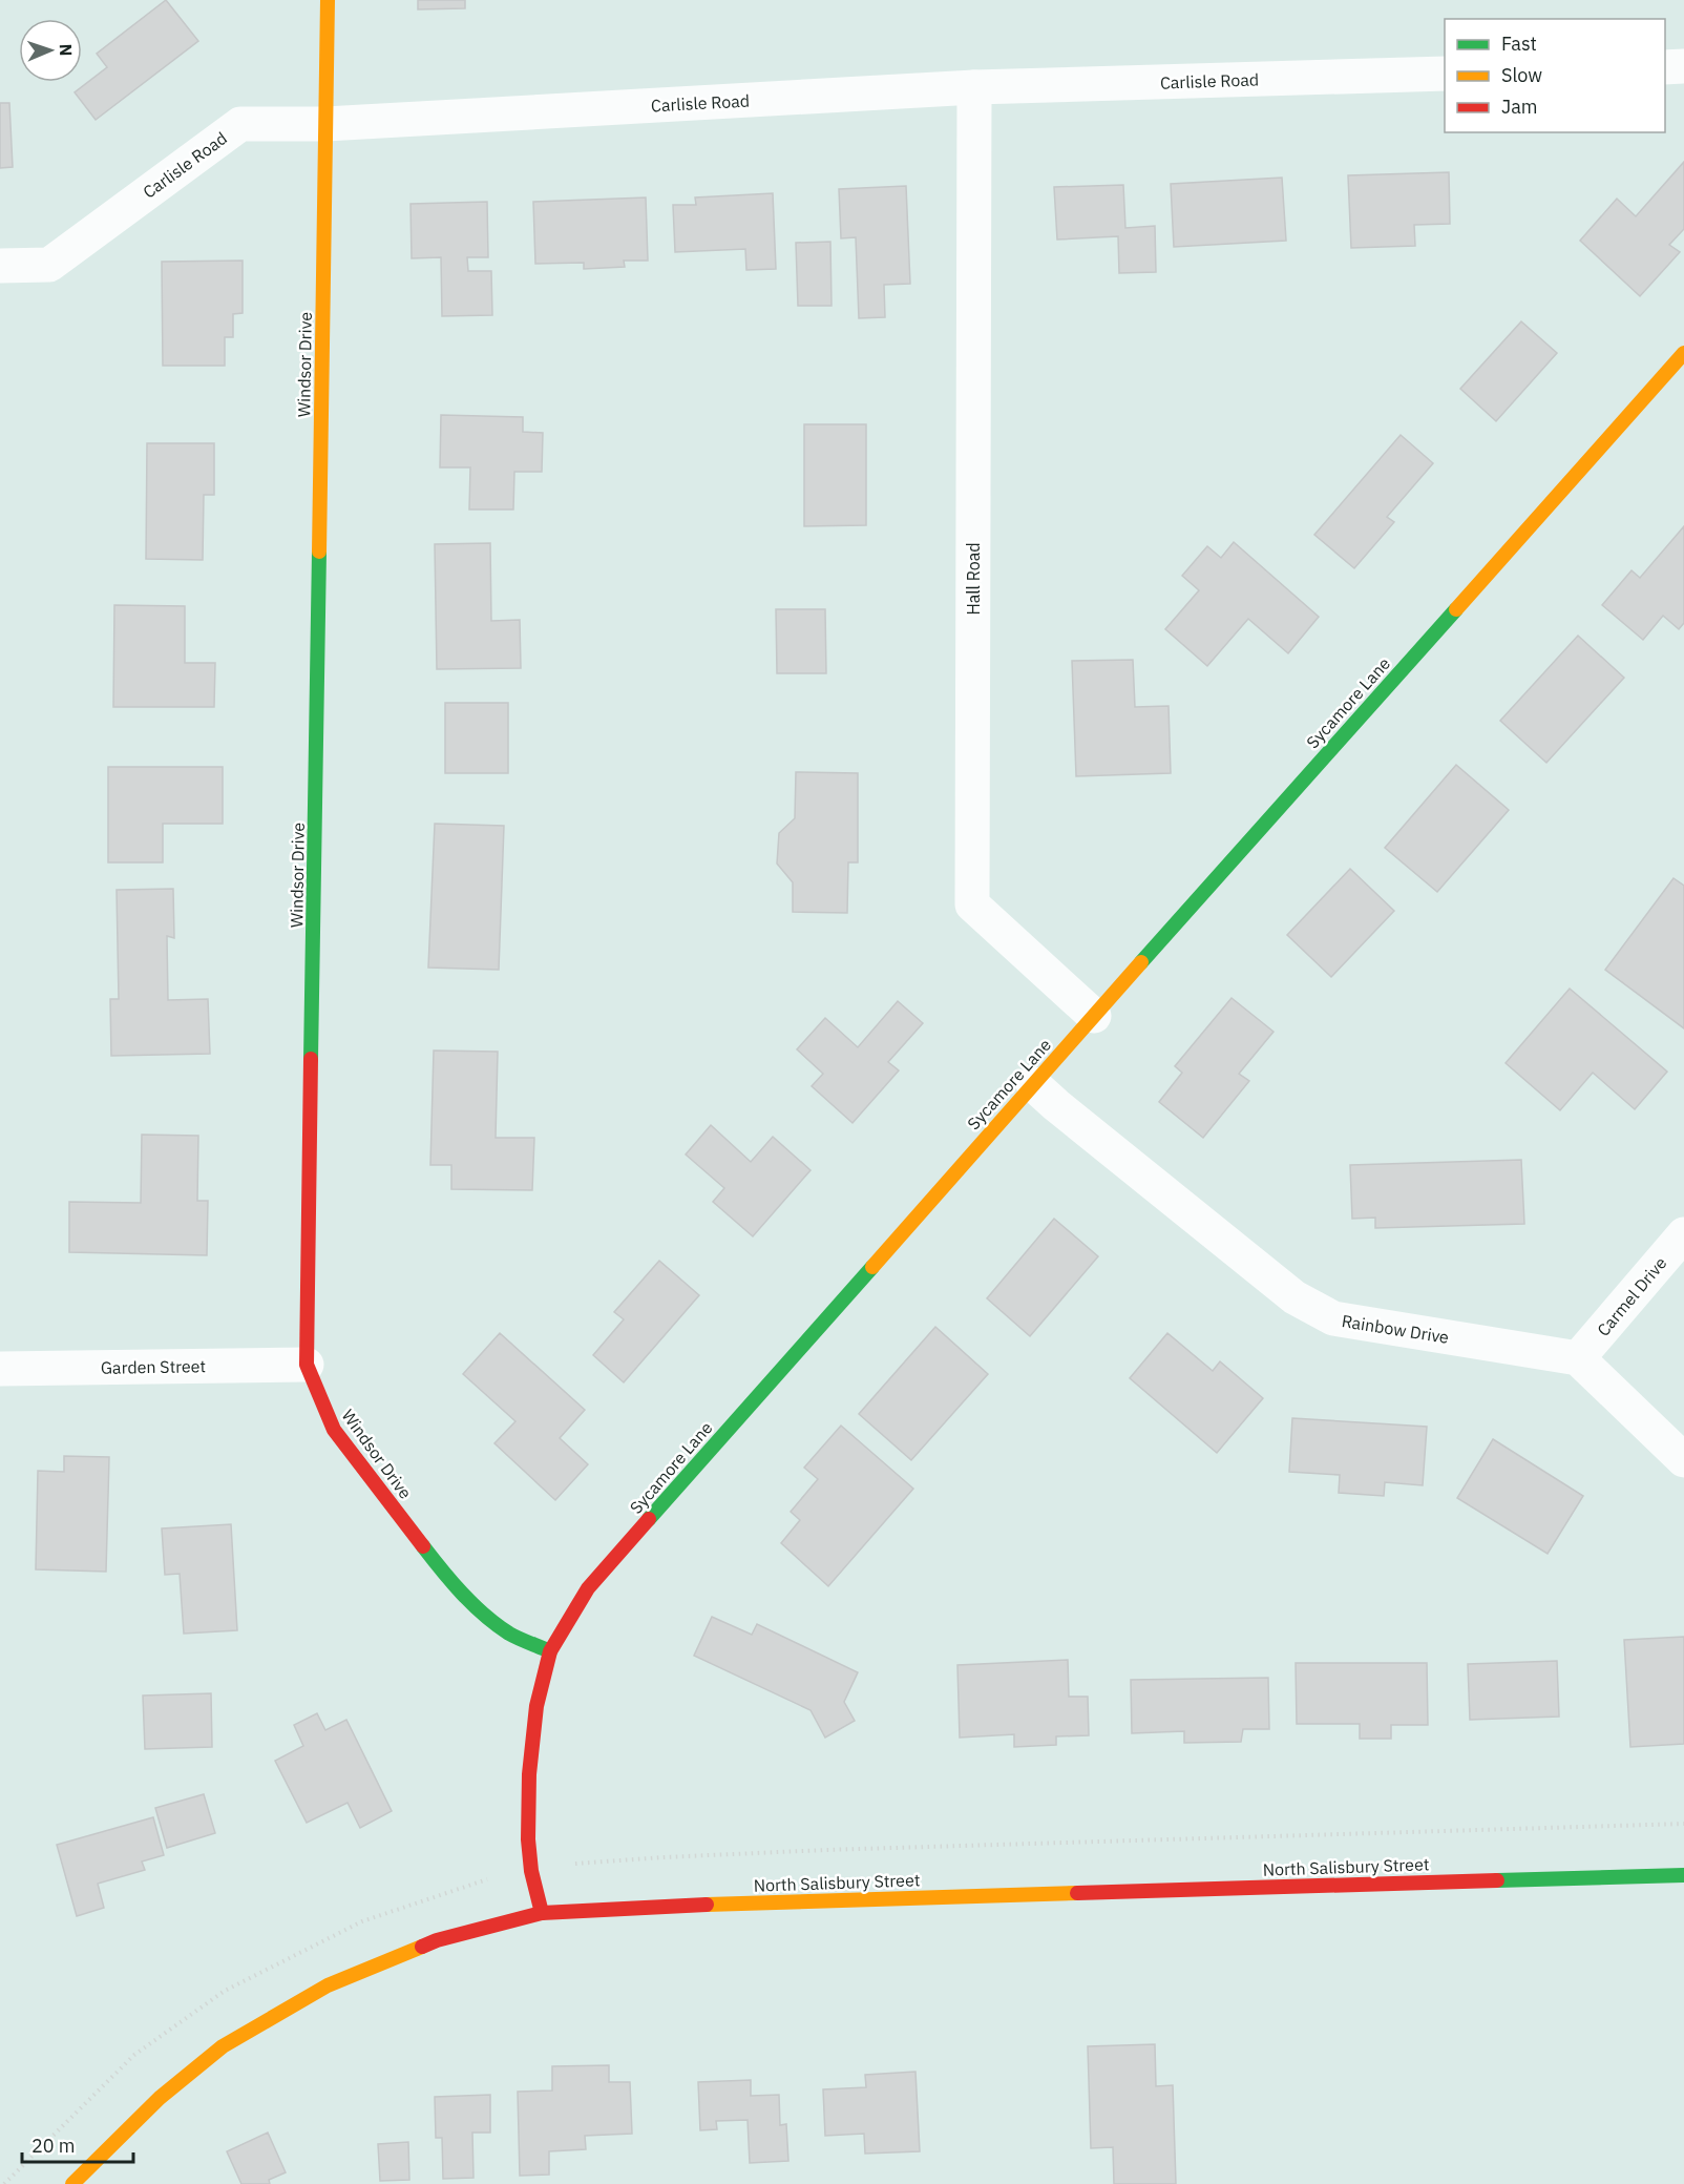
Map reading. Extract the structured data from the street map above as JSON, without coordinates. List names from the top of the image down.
{
  "streets": {
    "street": [
      "Carlisle Road",
      "Windsor Drive",
      "Hall Road",
      "Sycamore Lane",
      "Carmel Drive",
      "Rainbow Drive",
      "Garden Street",
      "North Salisbury Street"
    ]
  },
  "crossings": [
    ["Carlisle Road", "Windsor Drive"],
    ["Carlisle Road", "Hall Road"],
    ["Windsor Drive", "Sycamore Lane"],
    ["Windsor Drive", "Garden Street"],
    ["Hall Road", "Sycamore Lane"],
    ["Sycamore Lane", "Rainbow Drive"],
    ["Sycamore Lane", "North Salisbury Street"],
    ["Carmel Drive", "Rainbow Drive"]
  ],
  "legend": ["Fast", "Slow", "Jam"],
  "scale_bar": "20 m",
  "north": "right"
}
